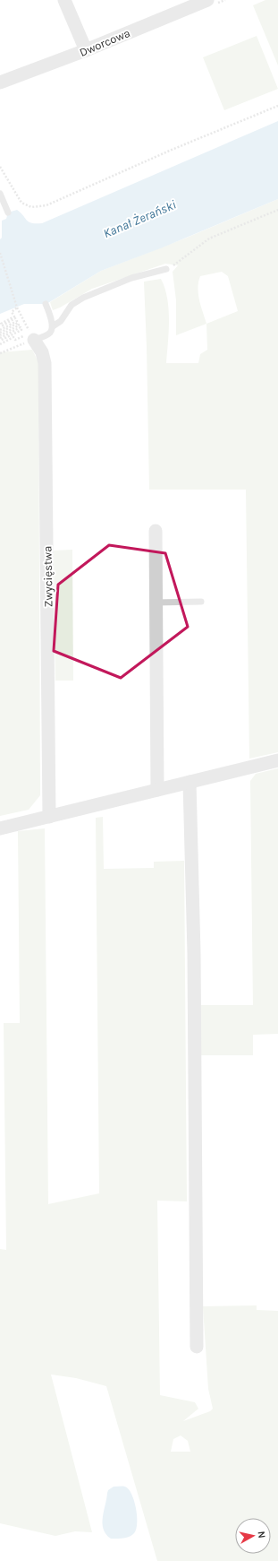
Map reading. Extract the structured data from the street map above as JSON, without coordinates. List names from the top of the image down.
{
  "streets": {
    "street": ["Dworcowa", "Zwycięstwa"]
  },
  "water": ["Kanał Żerański"],
  "north": "right"
}
